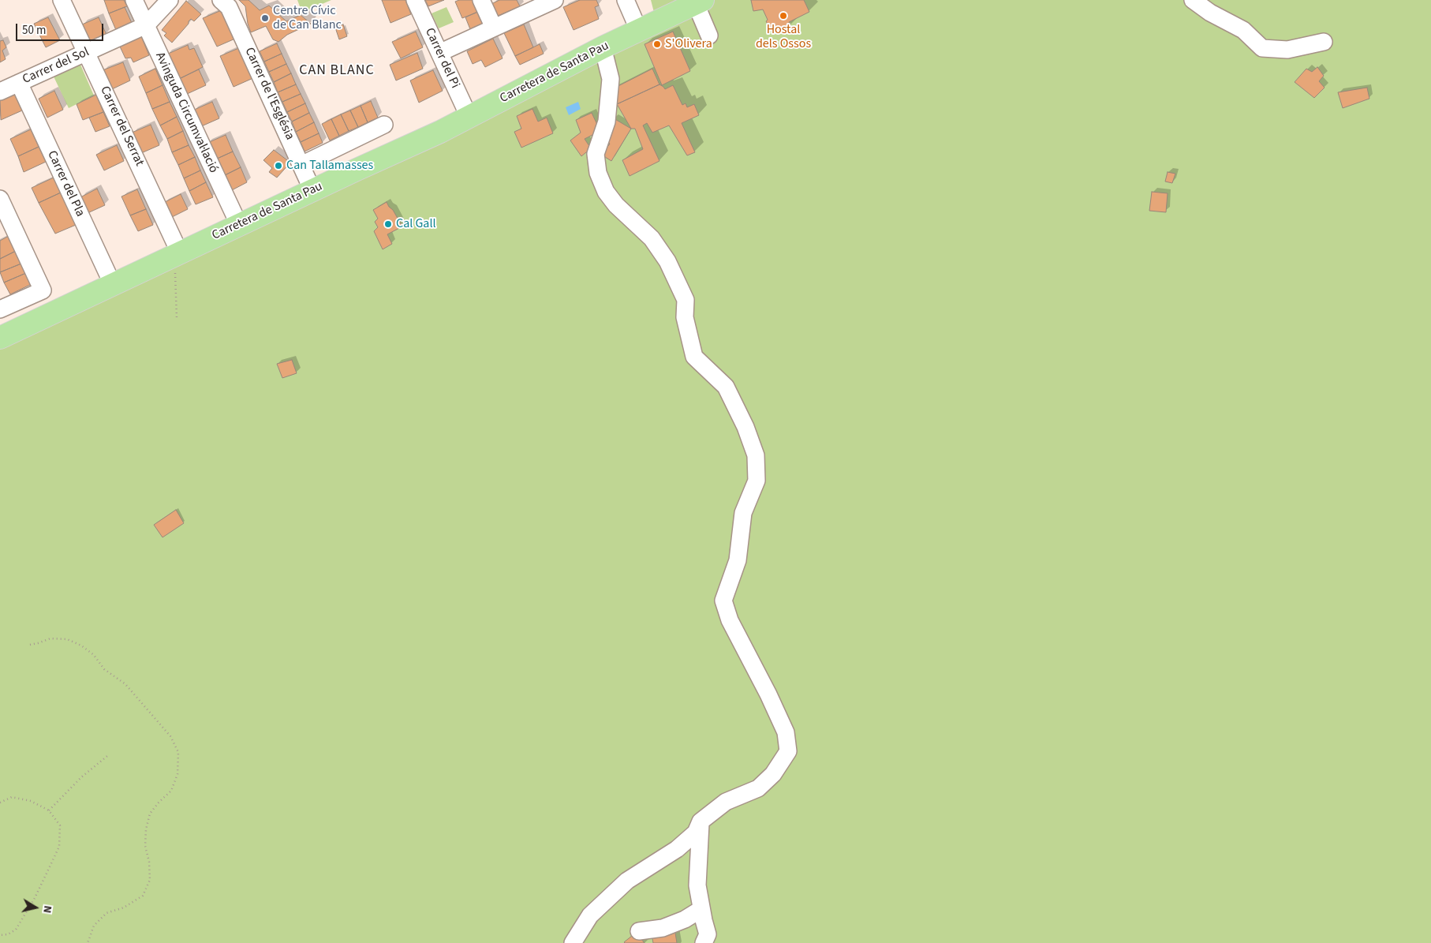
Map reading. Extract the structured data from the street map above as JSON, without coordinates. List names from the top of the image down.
{
  "streets": {
    "main road": ["Carretera de Santa Pau"],
    "street": [
      "Carrer del Pi",
      "Carrer del Sol",
      "Carrer de l'Església",
      "Avinguda Circumval·lació",
      "Carrer del Serrat",
      "Carrer del Pla"
    ]
  },
  "crossings": [
    ["Carrer del Pi", "Carretera de Santa Pau"],
    ["Carrer del Sol", "Avinguda Circumval·lació"],
    ["Carrer del Sol", "Carrer del Serrat"],
    ["Carrer del Sol", "Carrer del Pla"],
    ["Carretera de Santa Pau", "Carrer de l'Església"],
    ["Carretera de Santa Pau", "Avinguda Circumval·lació"],
    ["Carretera de Santa Pau", "Carrer del Serrat"],
    ["Carretera de Santa Pau", "Carrer del Pla"]
  ],
  "districts": ["CAN BLANC"],
  "places": [
    "Hostal dels Ossos",
    "Centre Cívic de Can Blanc",
    "S'Olivera",
    "Can Tallamasses",
    "Cal Gall"
  ],
  "scale_bar": "50 m",
  "north": "right"
}
